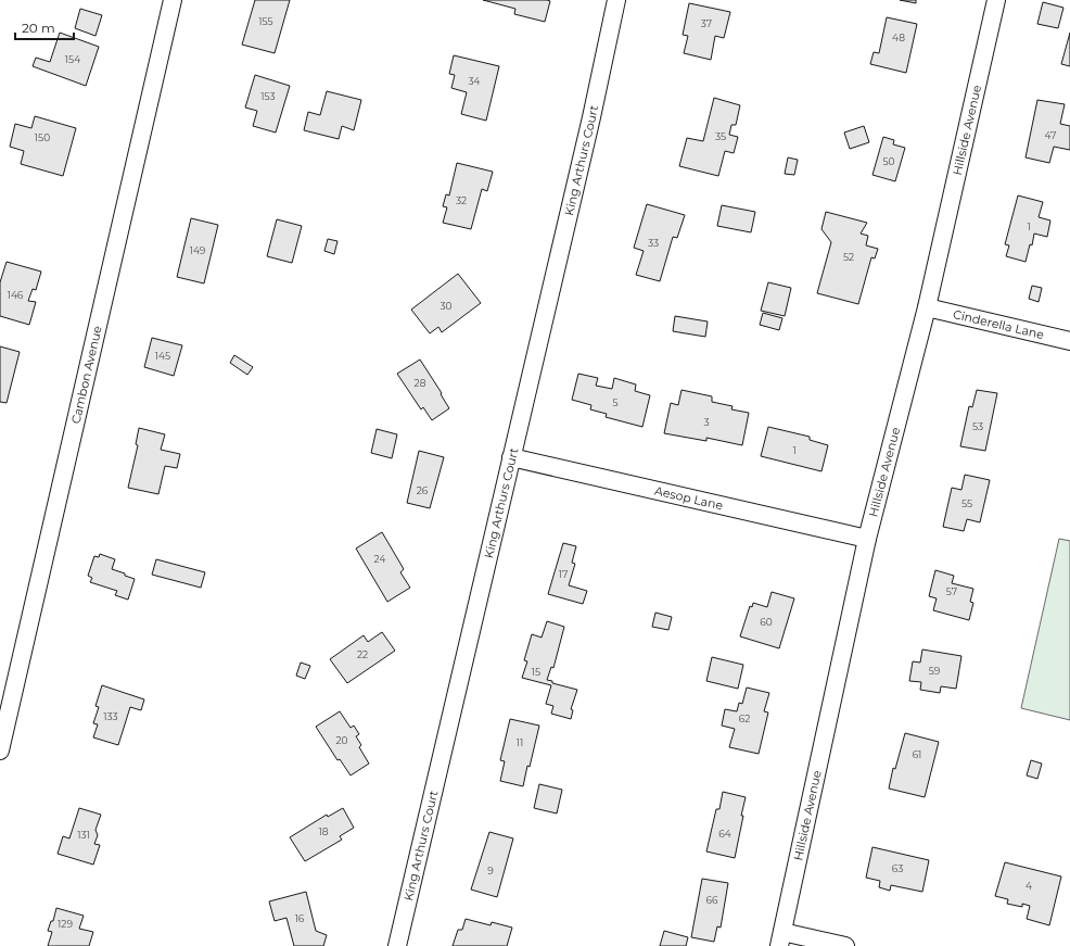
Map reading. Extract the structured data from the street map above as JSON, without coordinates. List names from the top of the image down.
{
  "streets": {
    "street": [
      "Hillside Avenue",
      "King Arthurs Court",
      "Cinderella Lane",
      "Cambon Avenue",
      "Aesop Lane"
    ]
  },
  "crossings": [
    ["Hillside Avenue", "Cinderella Lane"],
    ["Hillside Avenue", "Aesop Lane"],
    ["King Arthurs Court", "Aesop Lane"]
  ],
  "house_numbers": [
    "155",
    "37",
    "48",
    "154",
    "34",
    "153",
    "47",
    "35",
    "150",
    "50",
    "32",
    "1",
    "33",
    "149",
    "52",
    "146",
    "30",
    "145",
    "28",
    "5",
    "3",
    "53",
    "1",
    "26",
    "55",
    "24",
    "17",
    "57",
    "60",
    "22",
    "59",
    "15",
    "133",
    "62",
    "20",
    "11",
    "61",
    "18",
    "64",
    "131",
    "63",
    "9",
    "4",
    "66",
    "16",
    "129"
  ],
  "scale_bar": "20 m"
}
